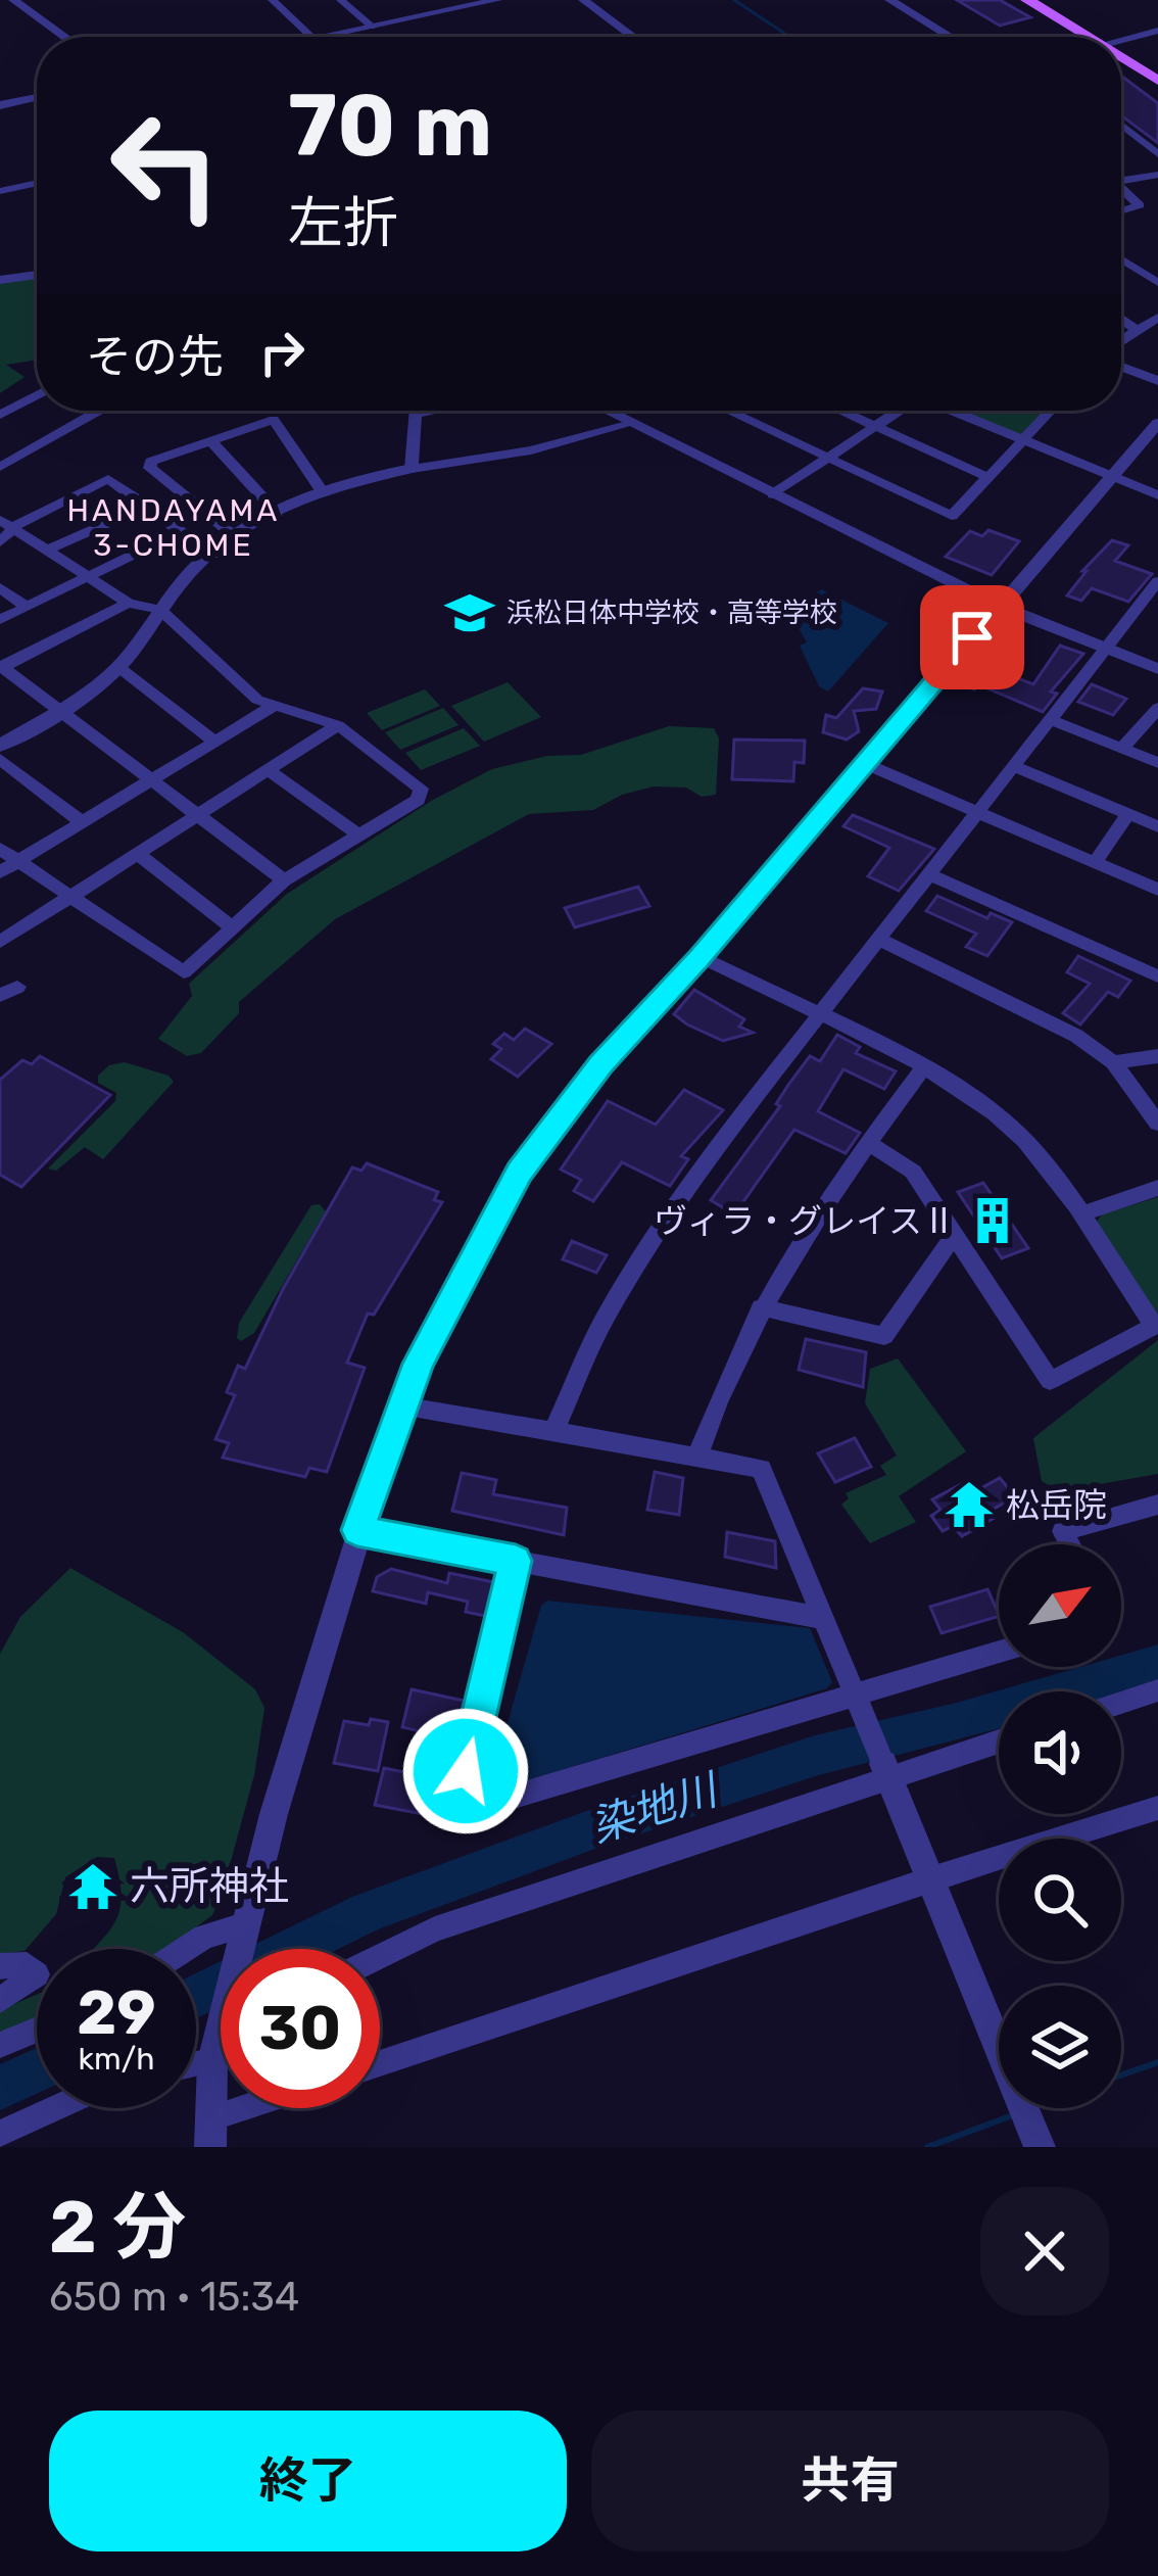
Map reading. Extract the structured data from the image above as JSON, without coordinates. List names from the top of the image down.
{
  "districts": ["HANDAYAMA 3-CHOME"],
  "water": ["染地川"],
  "places": {
    "school or university": ["浜松日体中学校・高等学校"],
    "building": ["ヴィラ・グレイスⅡ"],
    "temple": ["松岳院", "六所神社"]
  },
  "north": "top right",
  "page": {
    "turn": ["70 m", "左折"],
    "then": "その先",
    "speed": "29 km/h",
    "limit": "30",
    "heading": ["2 分", "650 m · 15:34"],
    "buttons": ["終了", "共有"]
  }
}
